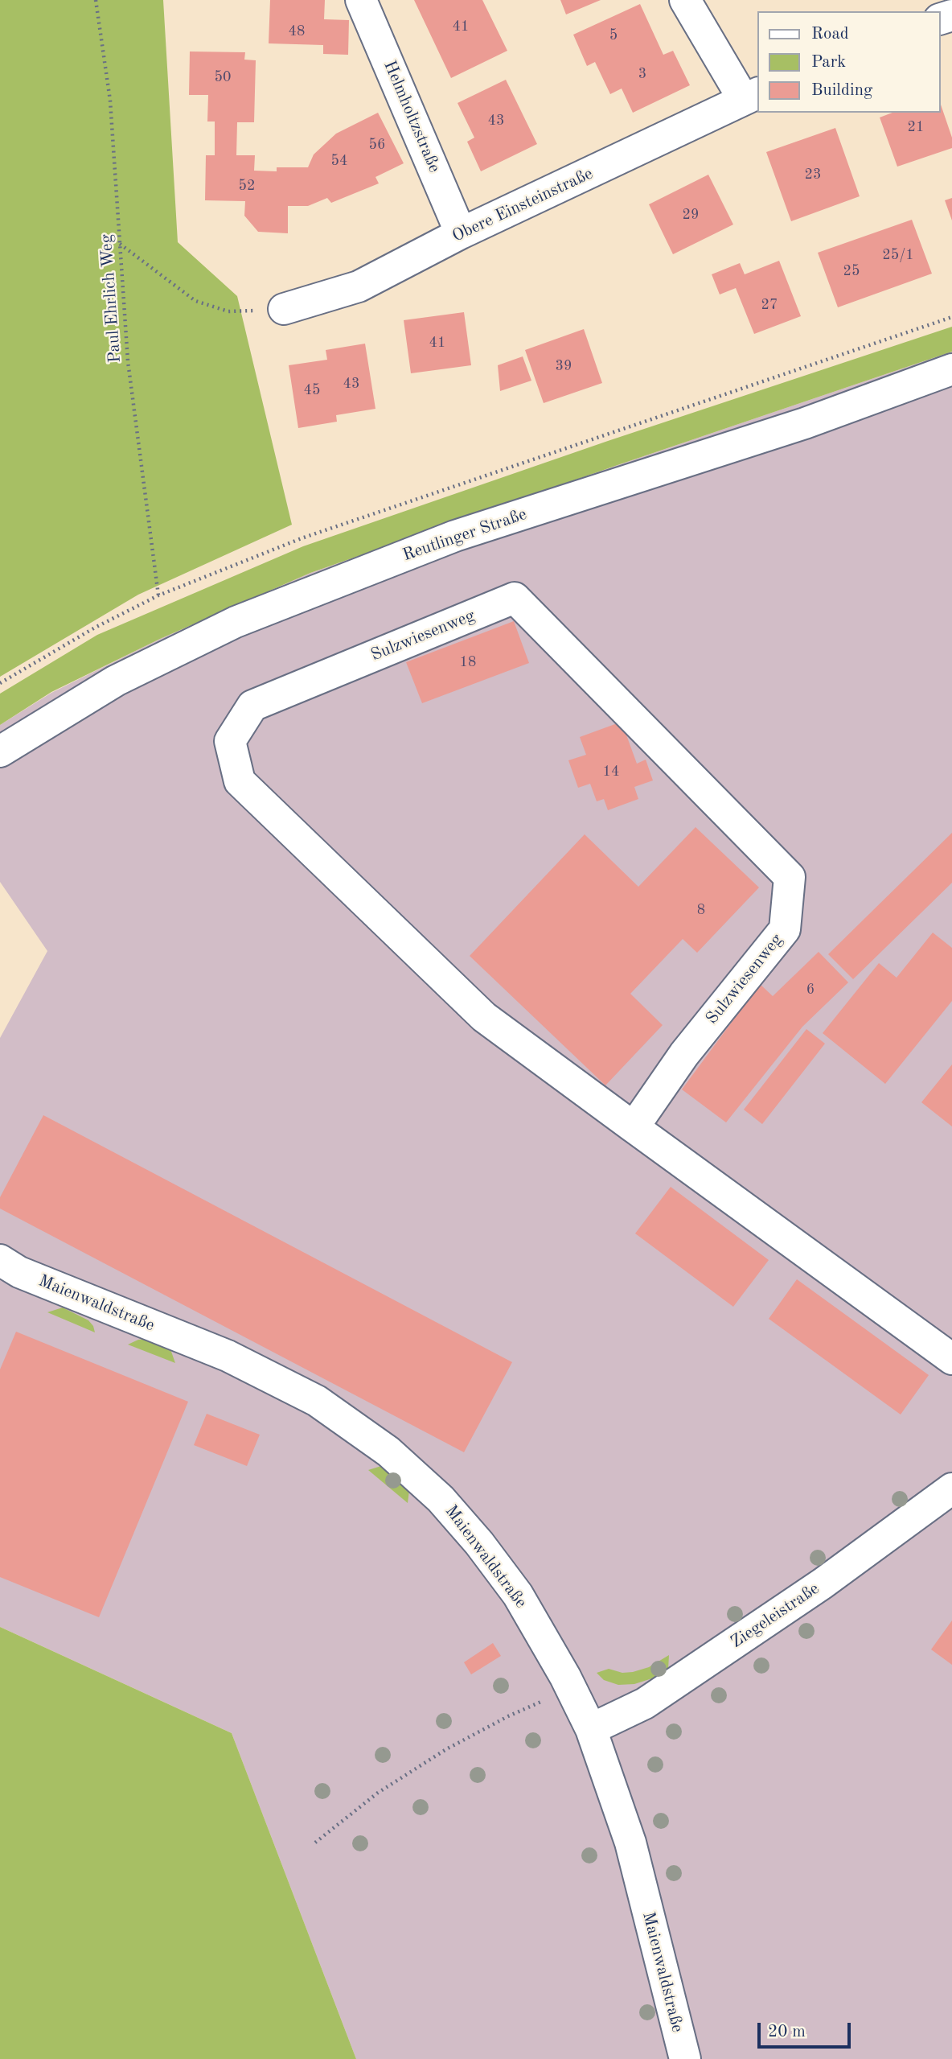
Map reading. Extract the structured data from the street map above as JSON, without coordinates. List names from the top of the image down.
{
  "streets": {
    "street": [
      "Helmholtzstraße",
      "Obere Einsteinstraße",
      "Reutlinger Straße",
      "Sulzwiesenweg",
      "Maienwaldstraße",
      "Ziegeleistraße"
    ],
    "path": ["Paul Ehrlich Weg"]
  },
  "crossings": [
    ["Helmholtzstraße", "Obere Einsteinstraße"],
    ["Maienwaldstraße", "Ziegeleistraße"]
  ],
  "house_numbers": [
    "41",
    "48",
    "5",
    "3",
    "50",
    "43",
    "21",
    "56",
    "54",
    "23",
    "52",
    "29",
    "25/1",
    "25",
    "27",
    "41",
    "39",
    "43",
    "45",
    "18",
    "14",
    "8",
    "6"
  ],
  "legend": ["Road", "Park", "Building"],
  "scale_bar": "20 m"
}
